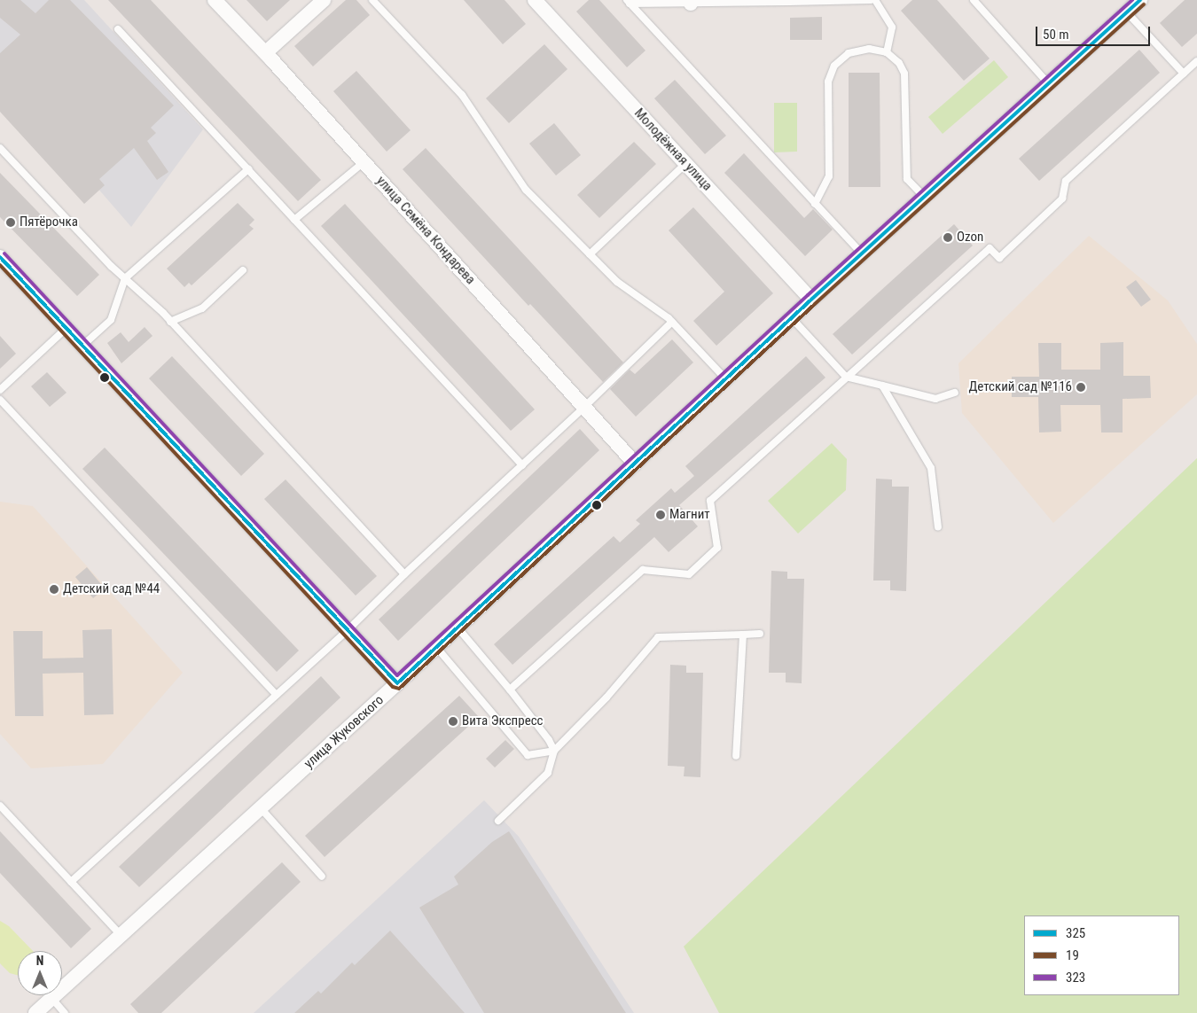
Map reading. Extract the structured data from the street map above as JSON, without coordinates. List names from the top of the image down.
{
  "streets": {
    "street": ["Молодёжная улица", "улица Семёна Кондарева", "улица Жуковского"]
  },
  "crossings": [
    ["Молодёжная улица", "улица Жуковского"],
    ["улица Семёна Кондарева", "улица Жуковского"]
  ],
  "places": [
    "Пятёрочка",
    "Ozon",
    "Детский сад №116",
    "Магнит",
    "Детский сад №44",
    "Вита Экспресс"
  ],
  "lines": ["transit line 325", "transit line 323", "transit line 19"],
  "legend": ["325", "19", "323"],
  "scale_bar": "50 m",
  "north": "top"
}
